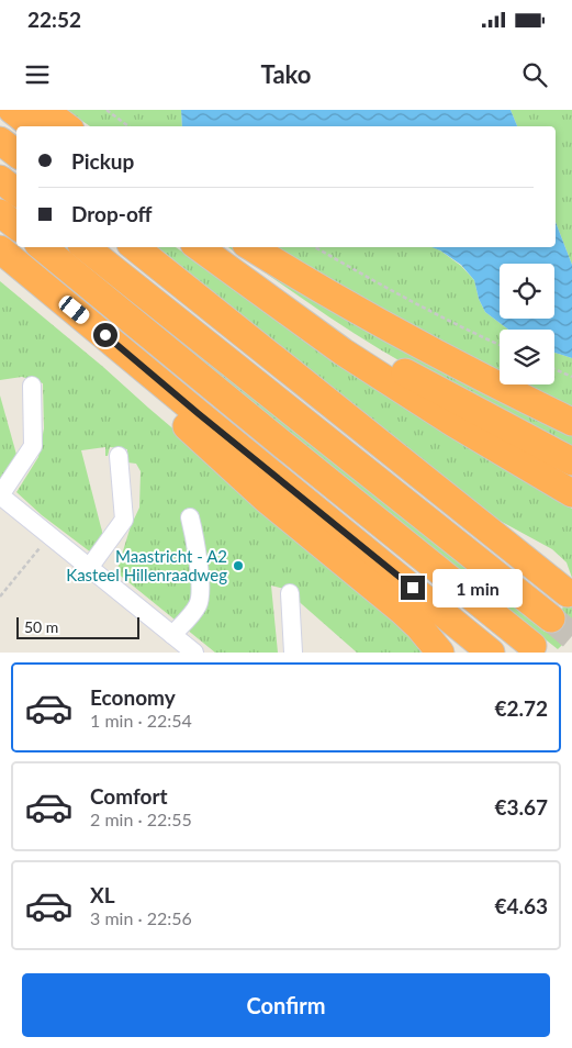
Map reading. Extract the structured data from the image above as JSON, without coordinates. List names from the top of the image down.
{
  "places": ["Maastricht - A2 Kasteel Hillenraadweg"],
  "scale_bar": "50 m",
  "page": {
    "status": "22:52",
    "header": "Tako",
    "banner": ["Pickup", "Drop-off"],
    "bubble": "1 min",
    "scale": "50 m",
    "list": [
      {
        "name": "Economy",
        "note": "1 min · 22:54",
        "value": "€2.72"
      },
      {
        "name": "Comfort",
        "note": "2 min · 22:55",
        "value": "€3.67"
      },
      {
        "name": "XL",
        "note": "3 min · 22:56",
        "value": "€4.63"
      }
    ],
    "buttons": "Confirm"
  }
}
